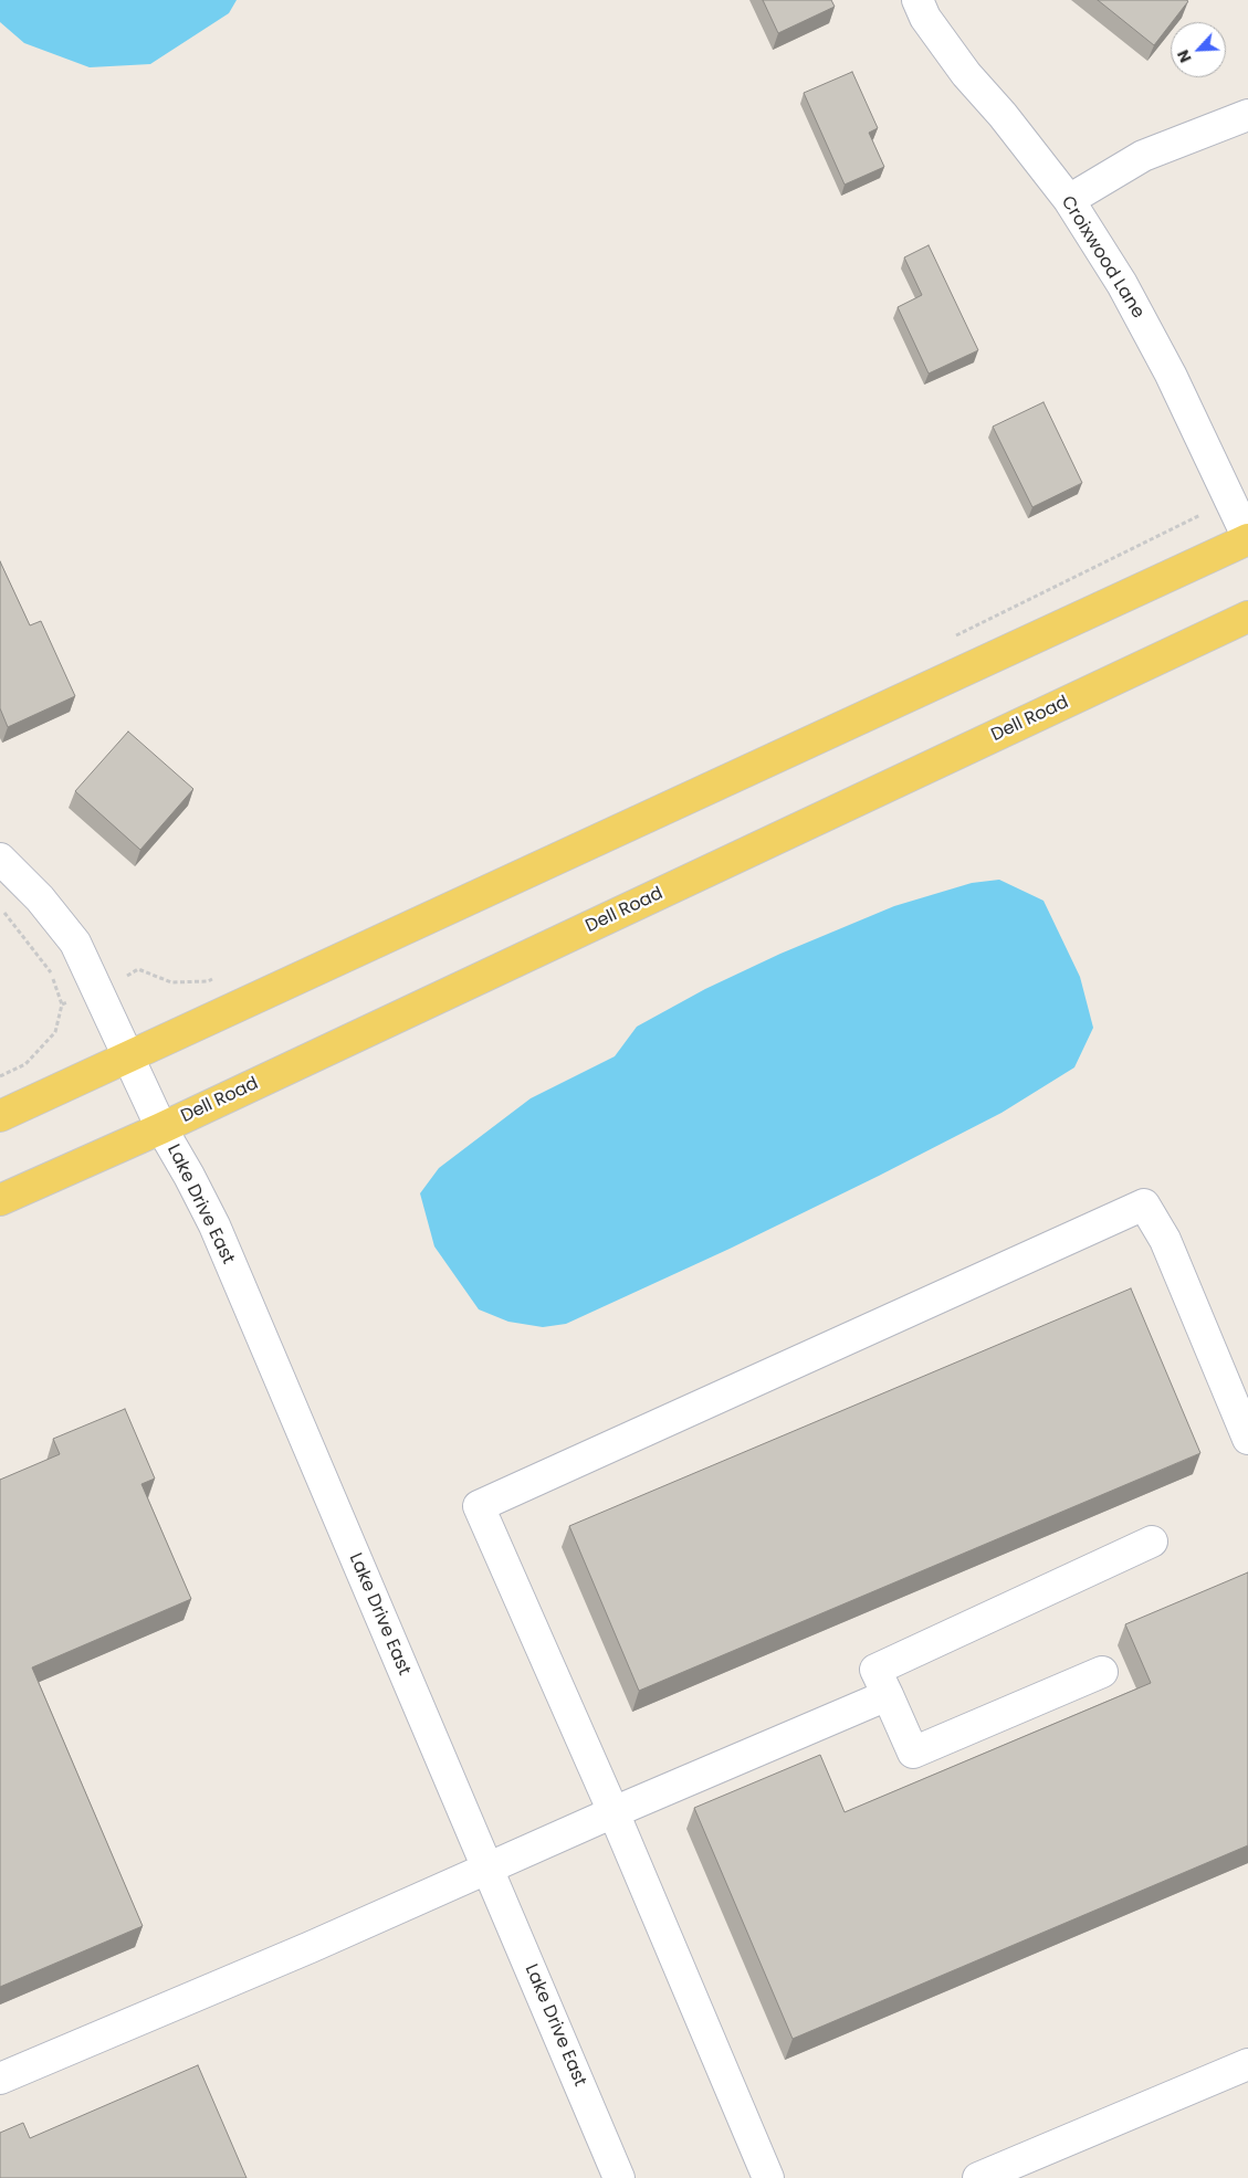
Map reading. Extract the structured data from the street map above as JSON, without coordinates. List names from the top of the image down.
{
  "streets": {
    "main road": ["Dell Road"],
    "street": ["Croixwood Lane", "Lake Drive East"]
  },
  "crossings": [
    ["Dell Road", "Lake Drive East"]
  ],
  "north": "bottom left"
}
